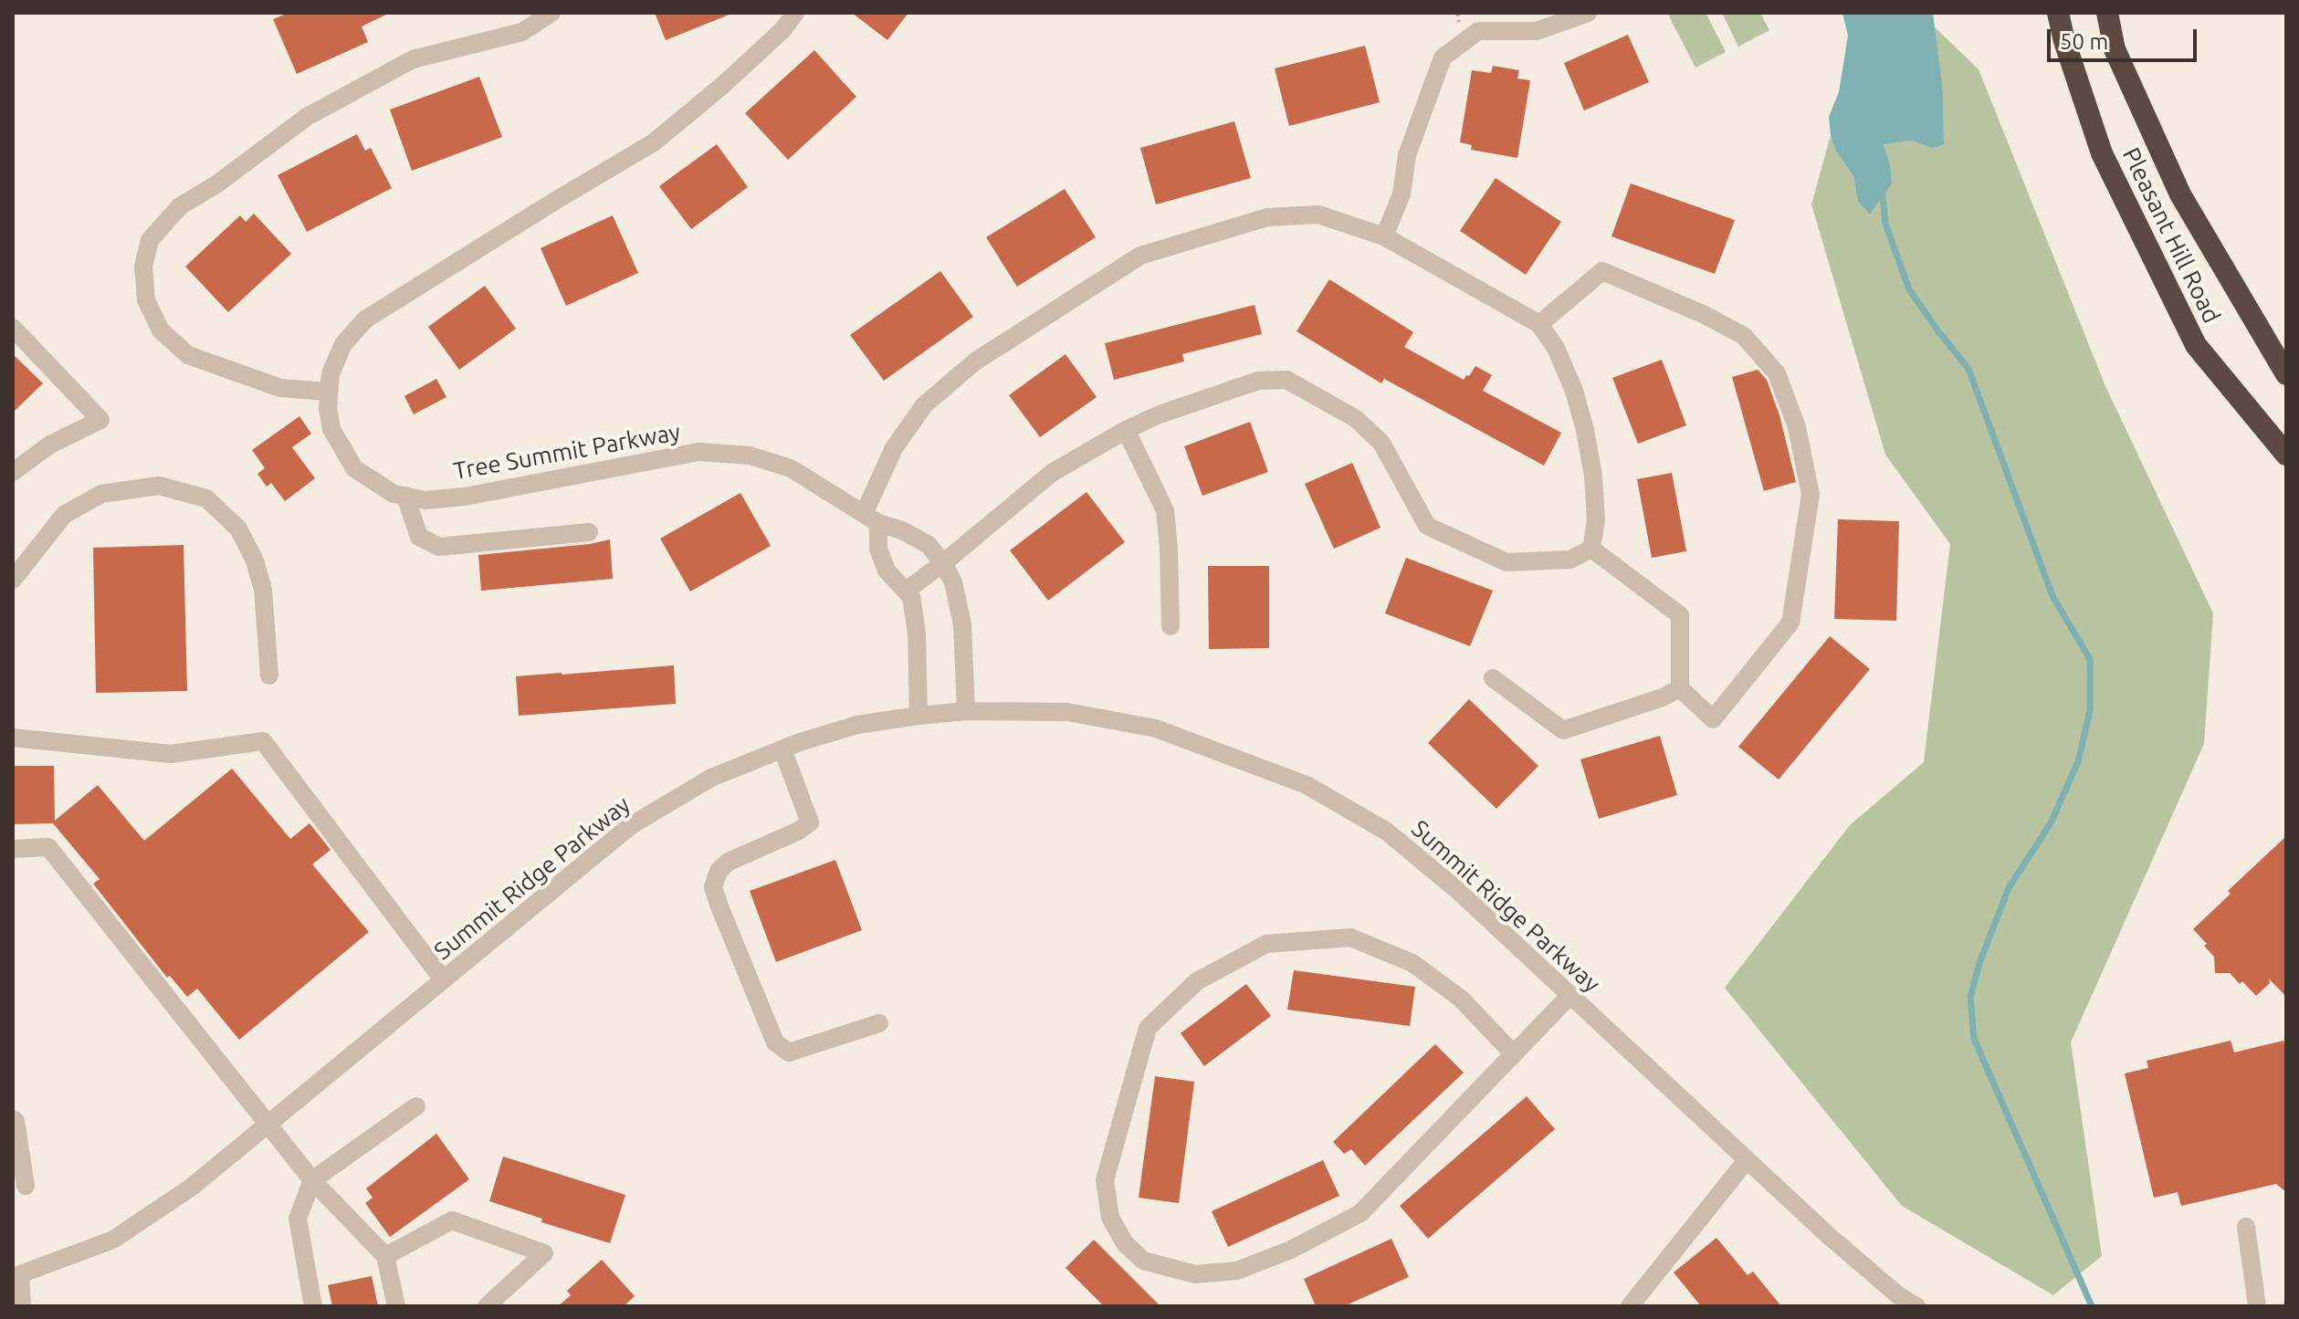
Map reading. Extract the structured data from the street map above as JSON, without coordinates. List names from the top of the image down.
{
  "streets": {
    "highway": ["Pleasant Hill Road"],
    "street": ["Tree Summit Parkway", "Summit Ridge Parkway"]
  },
  "crossings": [
    ["Tree Summit Parkway", "Summit Ridge Parkway"]
  ],
  "scale_bar": "50 m"
}
